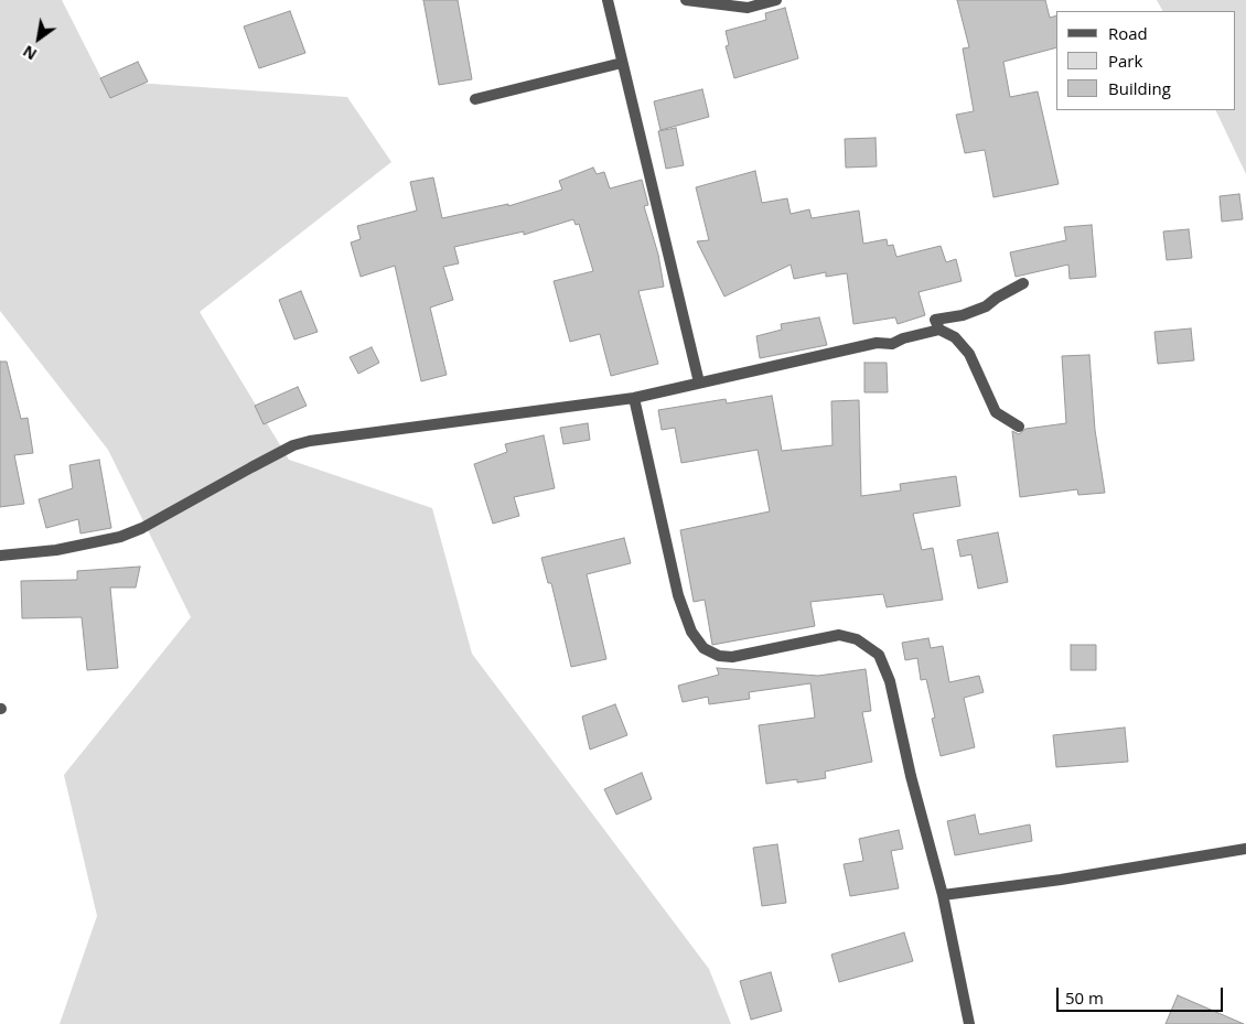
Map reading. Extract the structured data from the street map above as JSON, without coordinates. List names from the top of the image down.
{
  "legend": ["Road", "Park", "Building"],
  "scale_bar": "50 m",
  "north": "bottom left"
}
